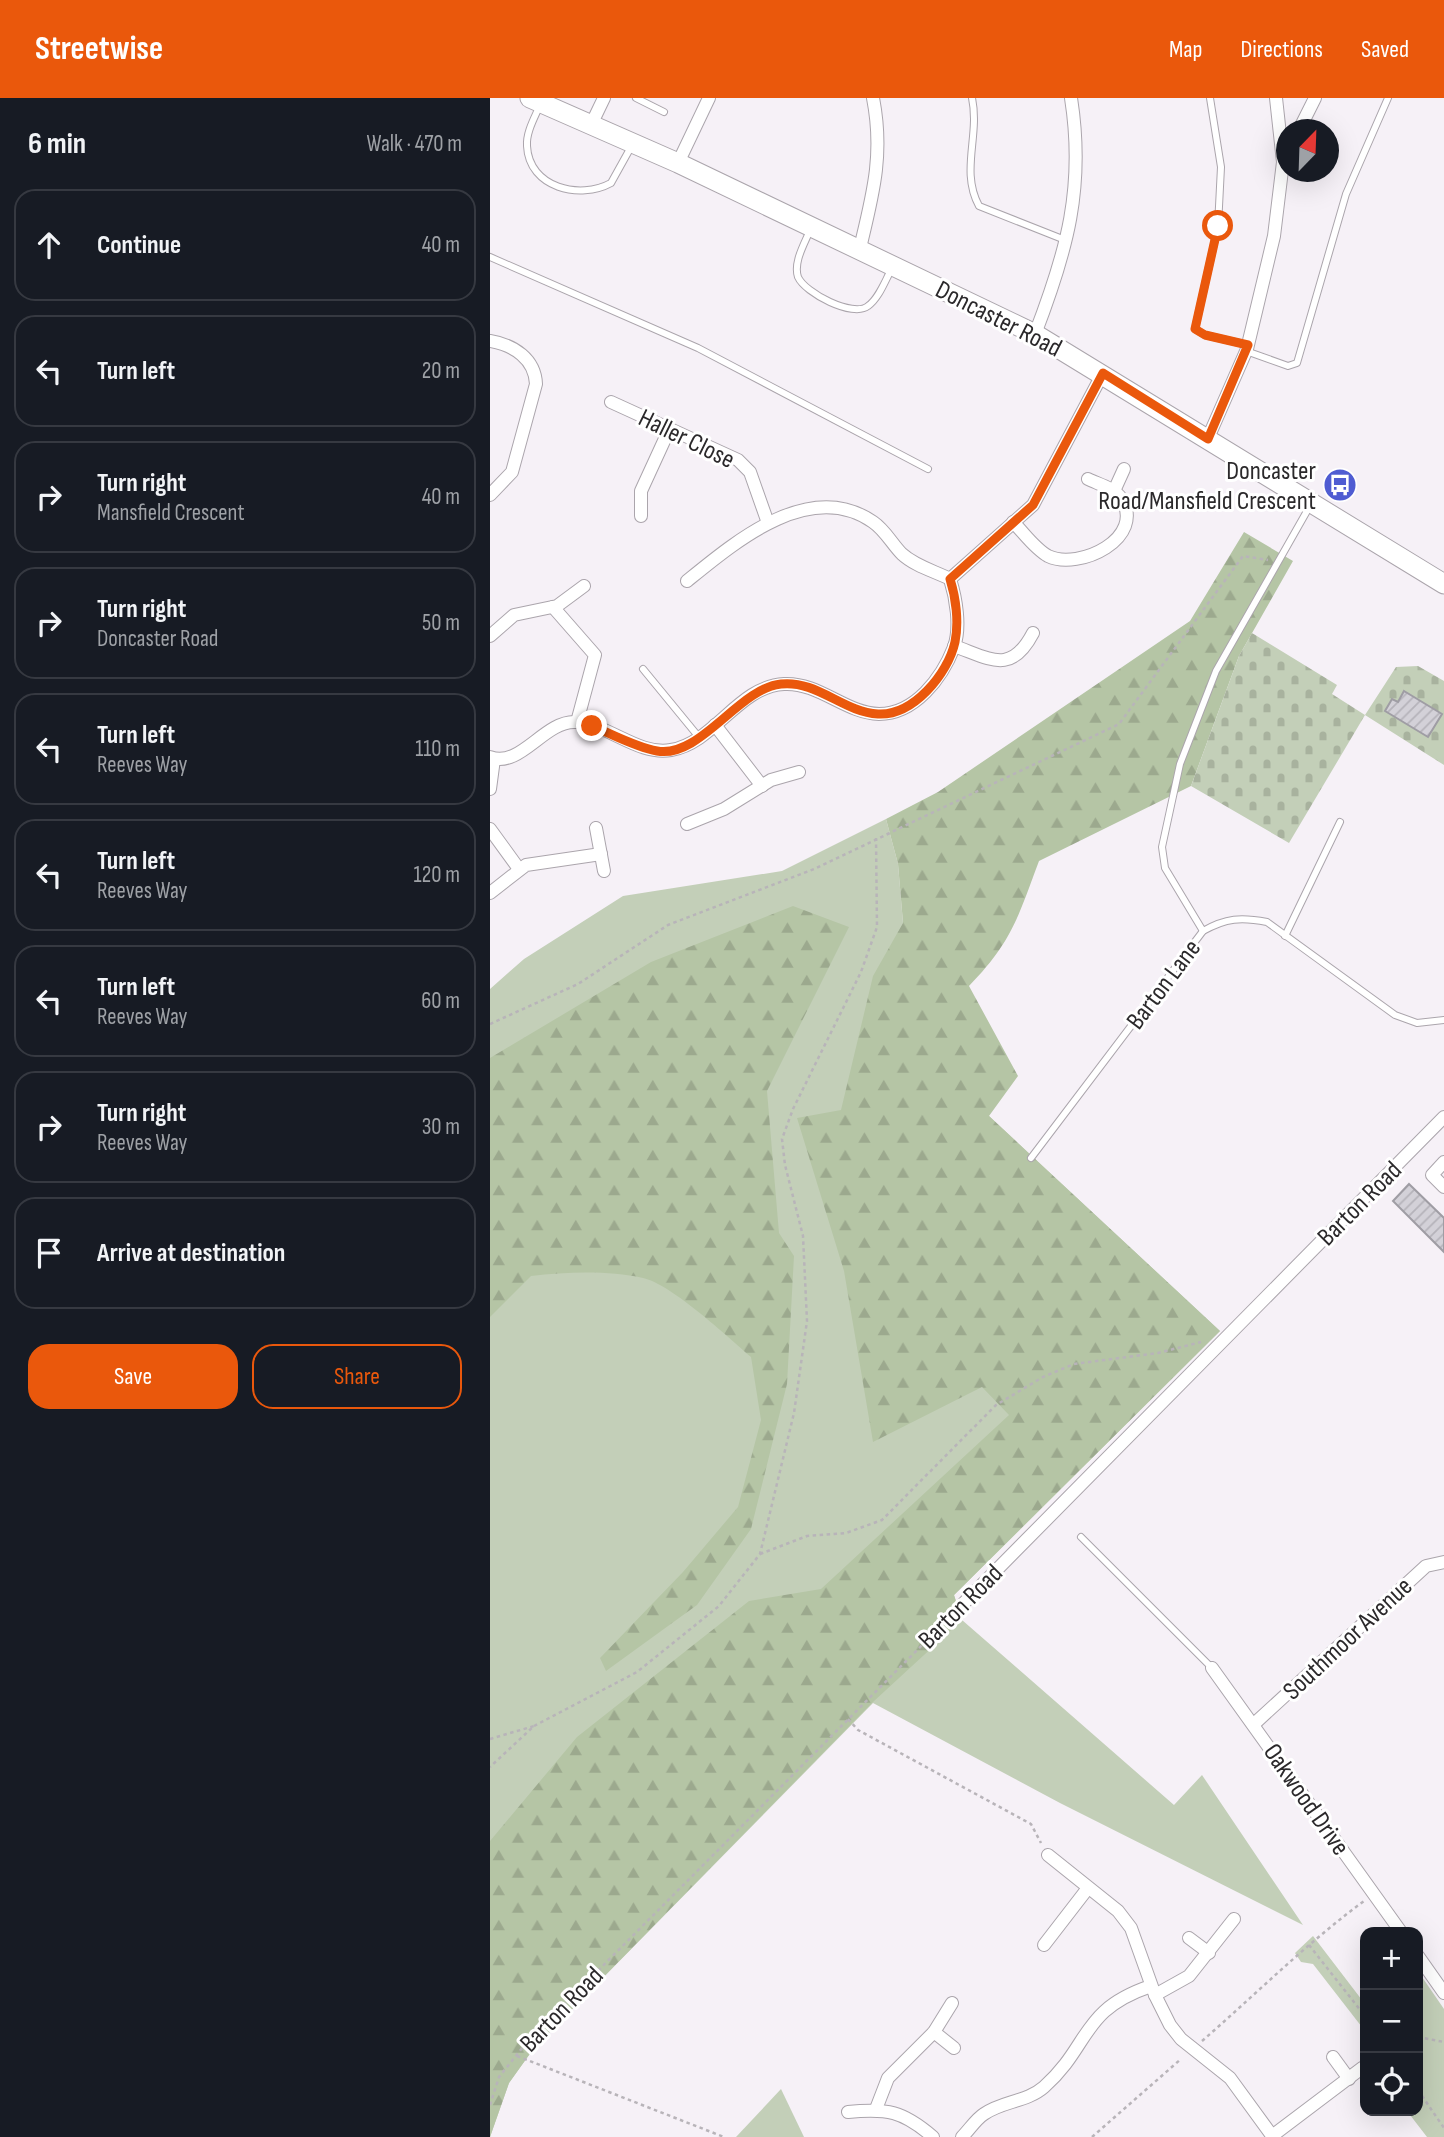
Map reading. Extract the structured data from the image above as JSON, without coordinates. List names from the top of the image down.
{
  "streets": {
    "street": [
      "Doncaster Road",
      "Haller Close",
      "Barton Road",
      "Southmoor Avenue",
      "Oakwood Drive"
    ],
    "lane": ["Barton Lane"]
  },
  "crossings": [
    ["Southmoor Avenue", "Oakwood Drive"]
  ],
  "places": {
    "bus stop": ["Doncaster Road/Mansfield Crescent"]
  },
  "north": "top right",
  "page": {
    "header": "Streetwise",
    "nav": ["Map", "Directions", "Saved"],
    "heading": ["6 min", "Walk · 470 m"],
    "list": [
      ["Continue", "40 m"],
      ["Turn left", "20 m"],
      ["Turn right", "Mansfield Crescent", "40 m"],
      ["Turn right", "Doncaster Road", "50 m"],
      ["Turn left", "Reeves Way", "110 m"],
      ["Turn left", "Reeves Way", "120 m"],
      ["Turn left", "Reeves Way", "60 m"],
      ["Turn right", "Reeves Way", "30 m"],
      "Arrive at destination"
    ],
    "buttons": ["Save", "Share"],
    "map_buttons": ["+", "−"]
  }
}
